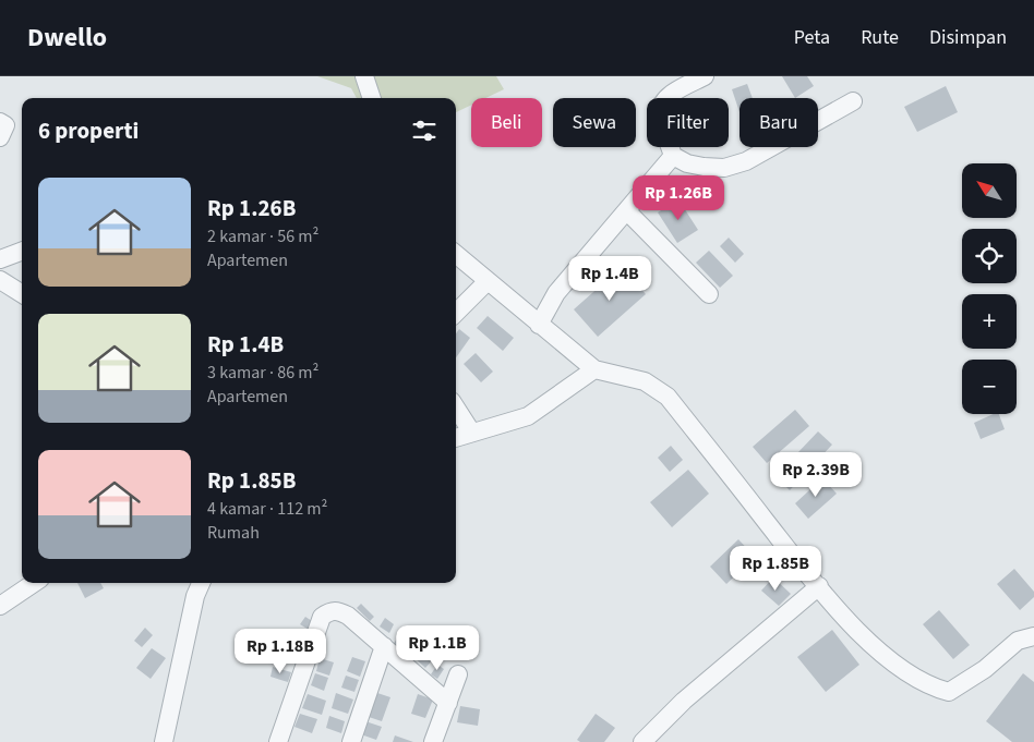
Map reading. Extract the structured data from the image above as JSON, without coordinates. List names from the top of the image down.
{
  "north": "top left",
  "page": {
    "header": "Dwello",
    "nav": ["Peta", "Rute", "Disimpan"],
    "chip": [
      "Beli",
      "Sewa",
      "Filter",
      "Baru"
    ],
    "heading": "6 properti",
    "map_buttons": ["+", "−"],
    "list": [
      {
        "name": "Rp 1.26B",
        "note": "2 kamar · 56 m² · Apartemen"
      },
      {
        "name": "Rp 1.4B",
        "note": "3 kamar · 86 m² · Apartemen"
      },
      {
        "name": "Rp 1.85B",
        "note": "4 kamar · 112 m² · Rumah"
      }
    ],
    "price": [
      "Rp 1.26B",
      "Rp 1.4B",
      "Rp 2.39B",
      "Rp 1.85B",
      "Rp 1.1B",
      "Rp 1.18B"
    ]
  }
}
